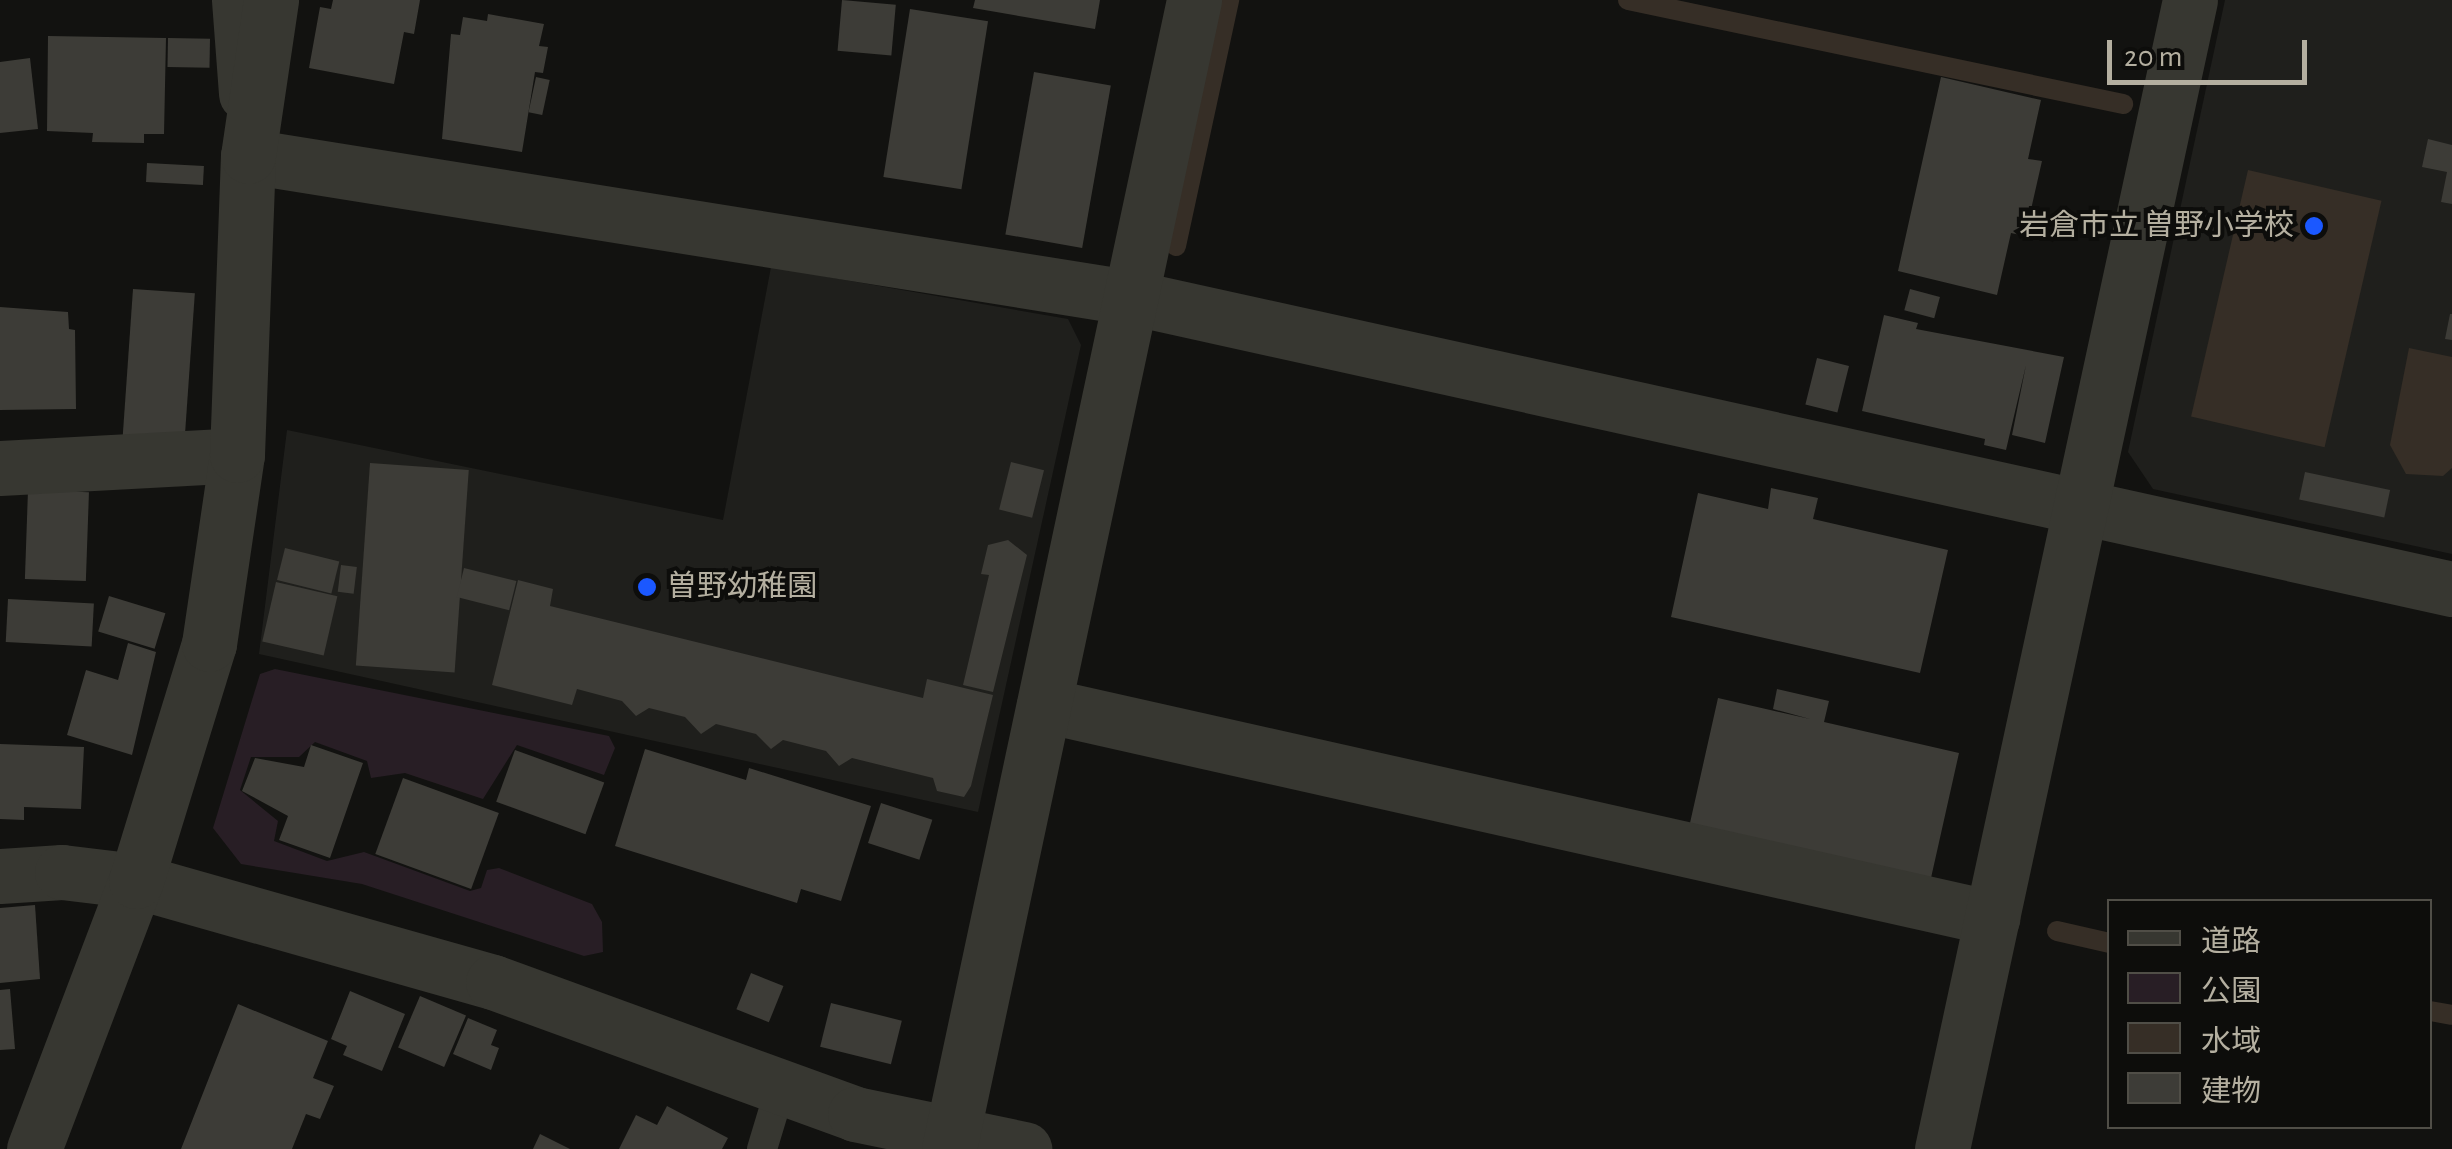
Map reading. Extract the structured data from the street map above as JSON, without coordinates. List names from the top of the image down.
{
  "places": ["岩倉市立 曽野小学校", "曽野幼稚園"],
  "legend": [
    "道路",
    "公園",
    "水域",
    "建物"
  ],
  "scale_bar": "20 m"
}
